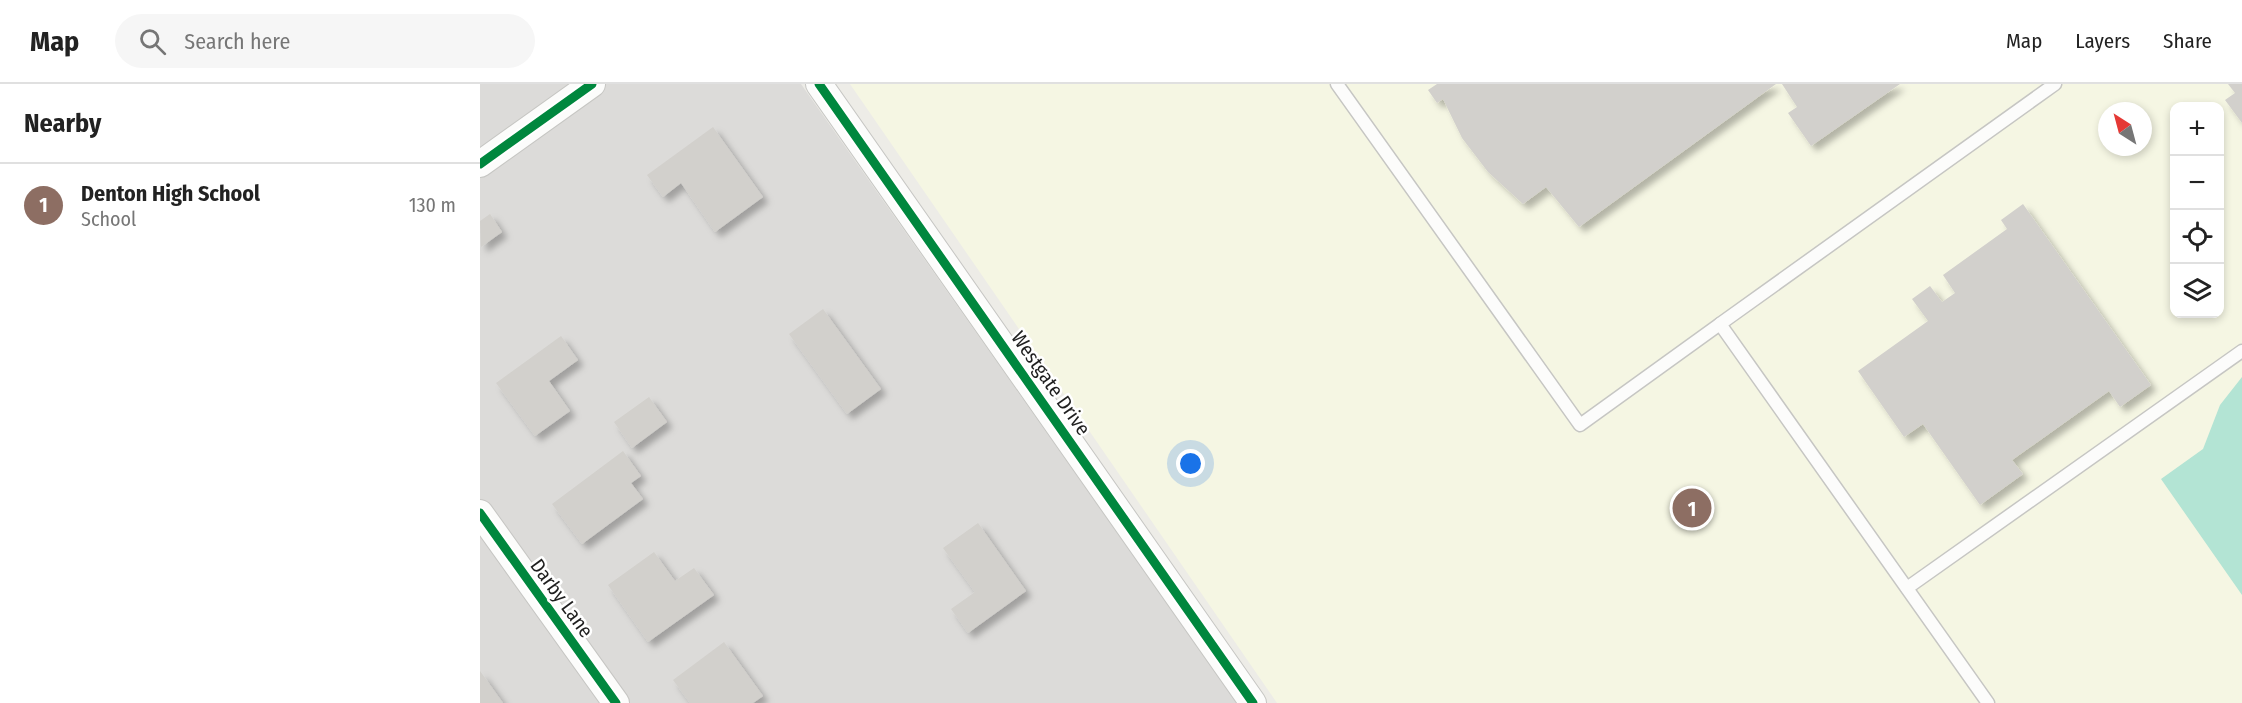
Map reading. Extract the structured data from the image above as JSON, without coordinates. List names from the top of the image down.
{
  "streets": {
    "street": ["Westgate Drive", "Darby Lane"]
  },
  "north": "top left",
  "page": {
    "header": "Map",
    "search": "Search here",
    "nav": ["Map", "Layers", "Share"],
    "heading": "Nearby",
    "map_buttons": ["+", "−"],
    "list": [
      {
        "mark": "1",
        "name": "Denton High School",
        "note": "School",
        "value": "130 m"
      }
    ],
    "pins": "1"
  }
}
